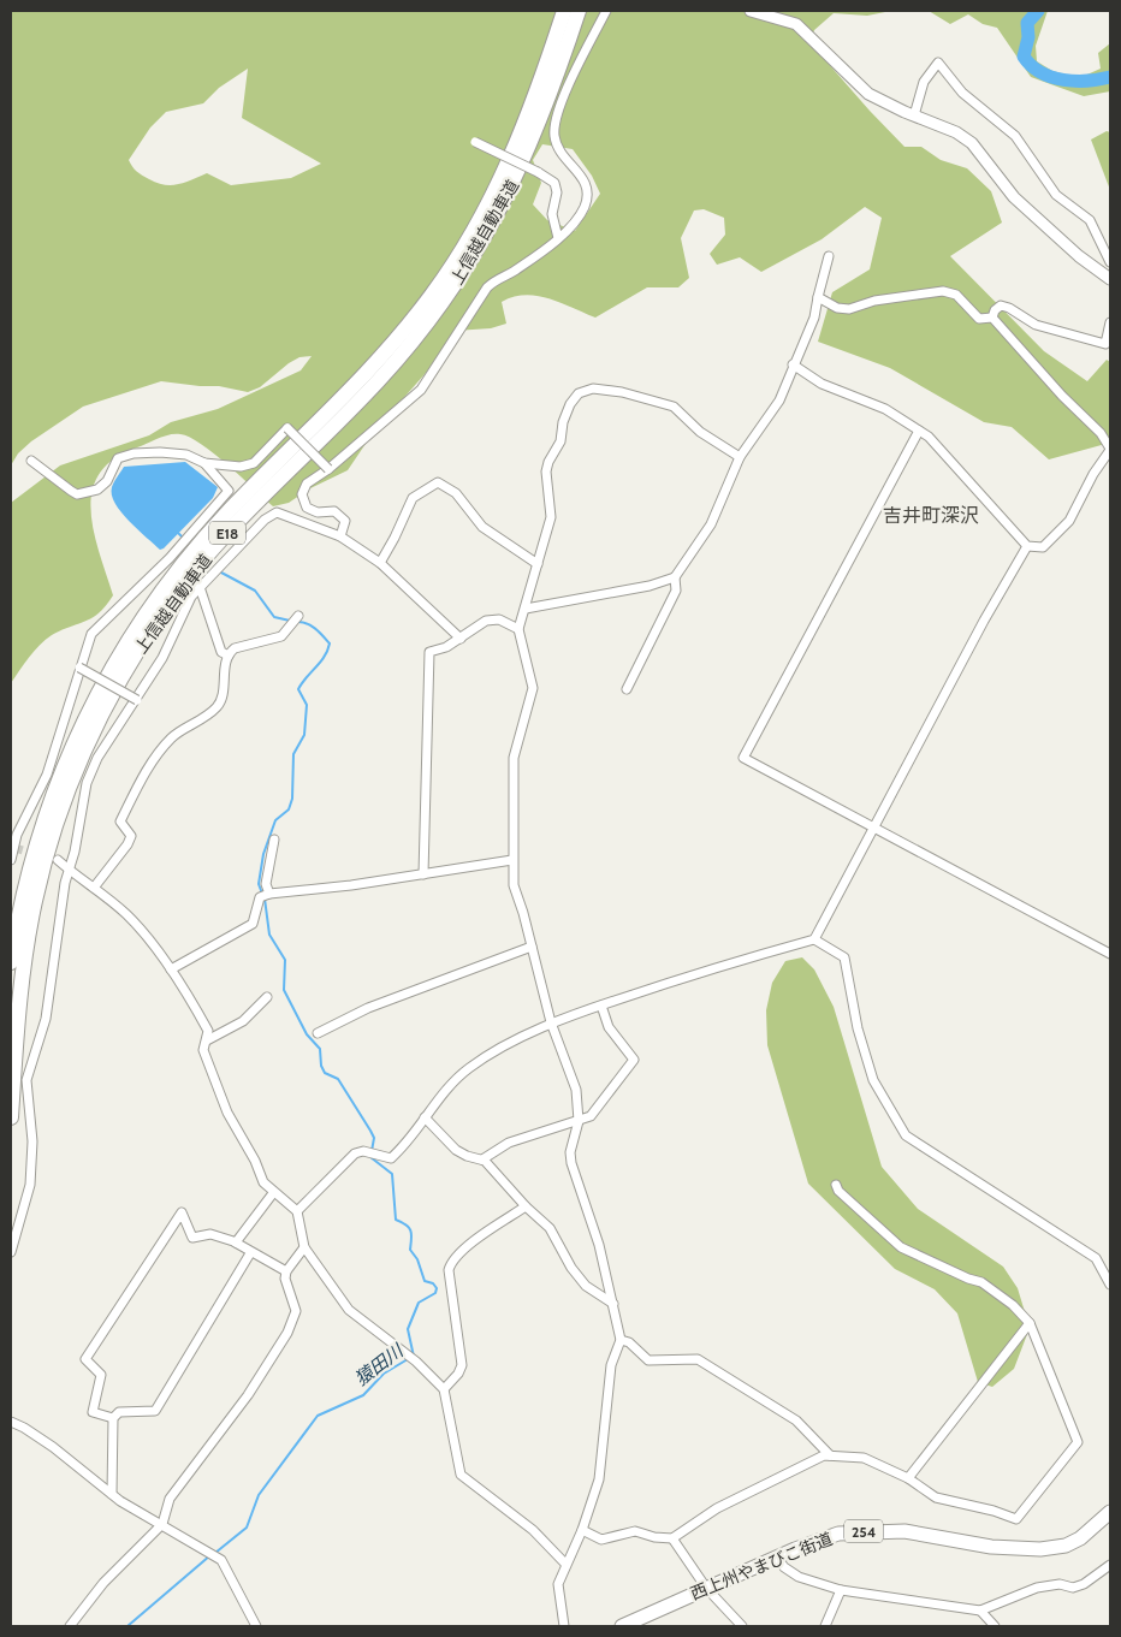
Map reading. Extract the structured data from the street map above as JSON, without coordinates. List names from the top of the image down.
{
  "streets": {
    "highway": [
      "上信越自動車道",
      "E18",
      "254",
      "西上州やまびこ街道"
    ]
  },
  "districts": ["吉井町深沢"],
  "water": ["猿田川"]
}
